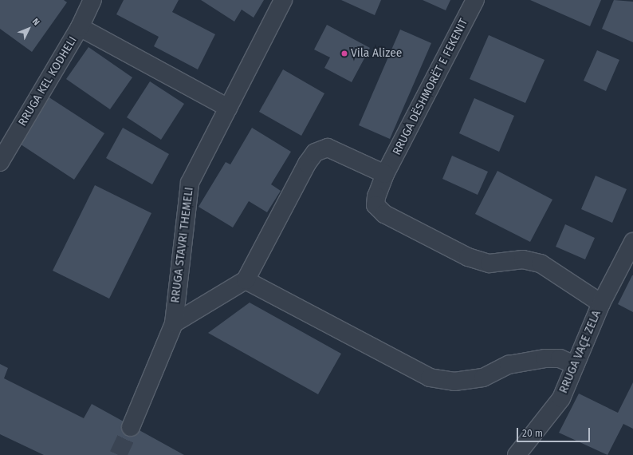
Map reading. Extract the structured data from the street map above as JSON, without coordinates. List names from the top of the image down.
{
  "streets": {
    "street": [
      "RRUGA KEL KODHELI",
      "RRUGA DËSHMORËT E FEKENIT",
      "RRUGA STAVRI THEMELI",
      "RRUGA VAÇE ZELA"
    ]
  },
  "crossings": [
    ["RRUGA DËSHMORËT E FEKENIT", "RRUGA VAÇE ZELA"]
  ],
  "places": ["Vila Alizee"],
  "scale_bar": "20 m",
  "north": "top right"
}
